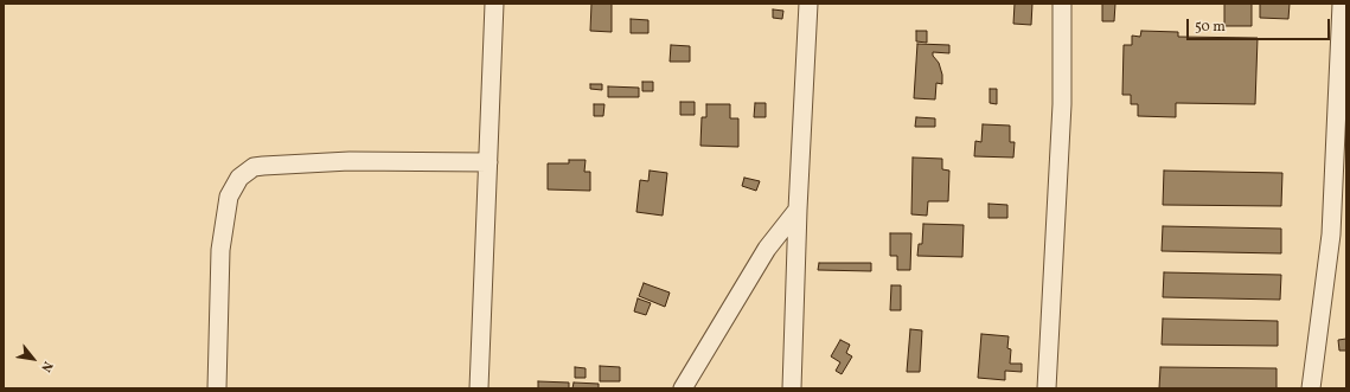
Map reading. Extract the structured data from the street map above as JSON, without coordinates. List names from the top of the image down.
{
  "scale_bar": "50 m",
  "north": "bottom right"
}
